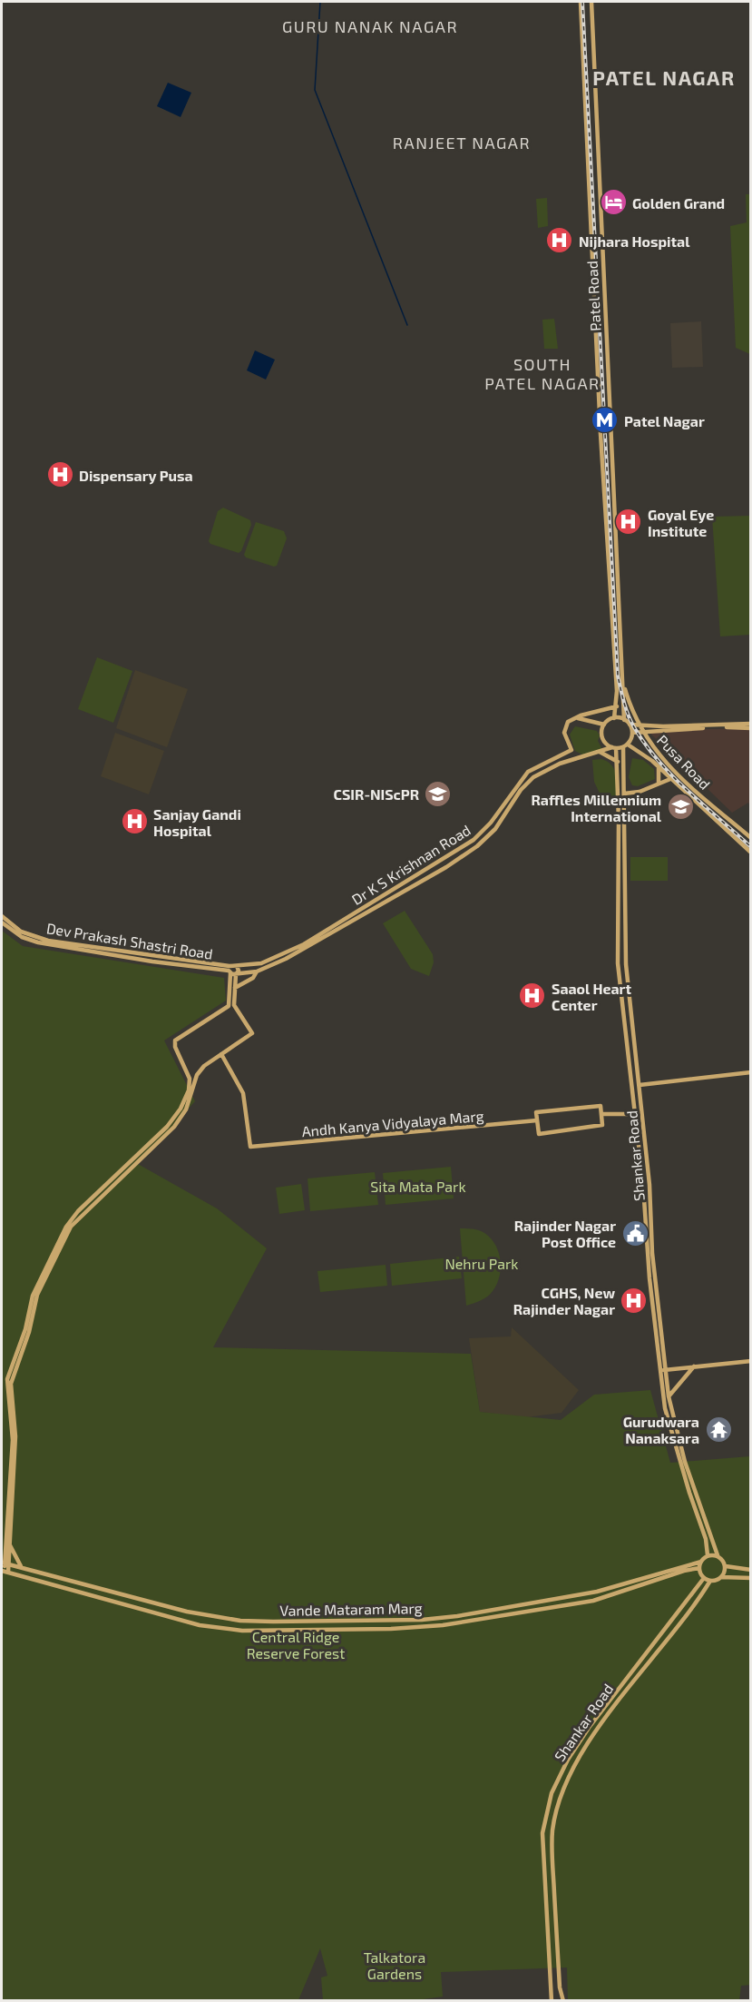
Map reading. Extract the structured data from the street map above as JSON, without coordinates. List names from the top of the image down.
{
  "streets": {
    "main road": [
      "Patel Road",
      "Pusa Road",
      "Dr K S Krishnan Road",
      "Dev Prakash Shastri Road",
      "Andh Kanya Vidyalaya Marg",
      "Shankar Road",
      "Vande Mataram Marg"
    ]
  },
  "crossings": [
    ["Patel Road", "Pusa Road"],
    ["Patel Road", "Dr K S Krishnan Road"],
    ["Patel Road", "Shankar Road"],
    ["Pusa Road", "Dr K S Krishnan Road"],
    ["Pusa Road", "Shankar Road"],
    ["Dr K S Krishnan Road", "Dev Prakash Shastri Road"],
    ["Dr K S Krishnan Road", "Shankar Road"],
    ["Shankar Road", "Vande Mataram Marg"]
  ],
  "districts": [
    "GURU NANAK NAGAR",
    "PATEL NAGAR",
    "RANJEET NAGAR",
    "SOUTH PATEL NAGAR"
  ],
  "parks": [
    "Sita Mata Park",
    "Nehru Park",
    "Central Ridge Reserve Forest",
    "Talkatora Gardens"
  ],
  "places": {
    "hotel": ["Golden Grand"],
    "hospital": [
      "Nijhara Hospital",
      "Dispensary Pusa",
      "Goyal Eye Institute",
      "Sanjay Gandi Hospital",
      "Saaol Heart Center",
      "CGHS, New Rajinder Nagar"
    ],
    "metro station": ["Patel Nagar"],
    "school or university": ["CSIR-NIScPR", "Raffles Millennium International"],
    "public building": ["Rajinder Nagar Post Office"],
    "temple": ["Gurudwara Nanaksara"]
  }
}
